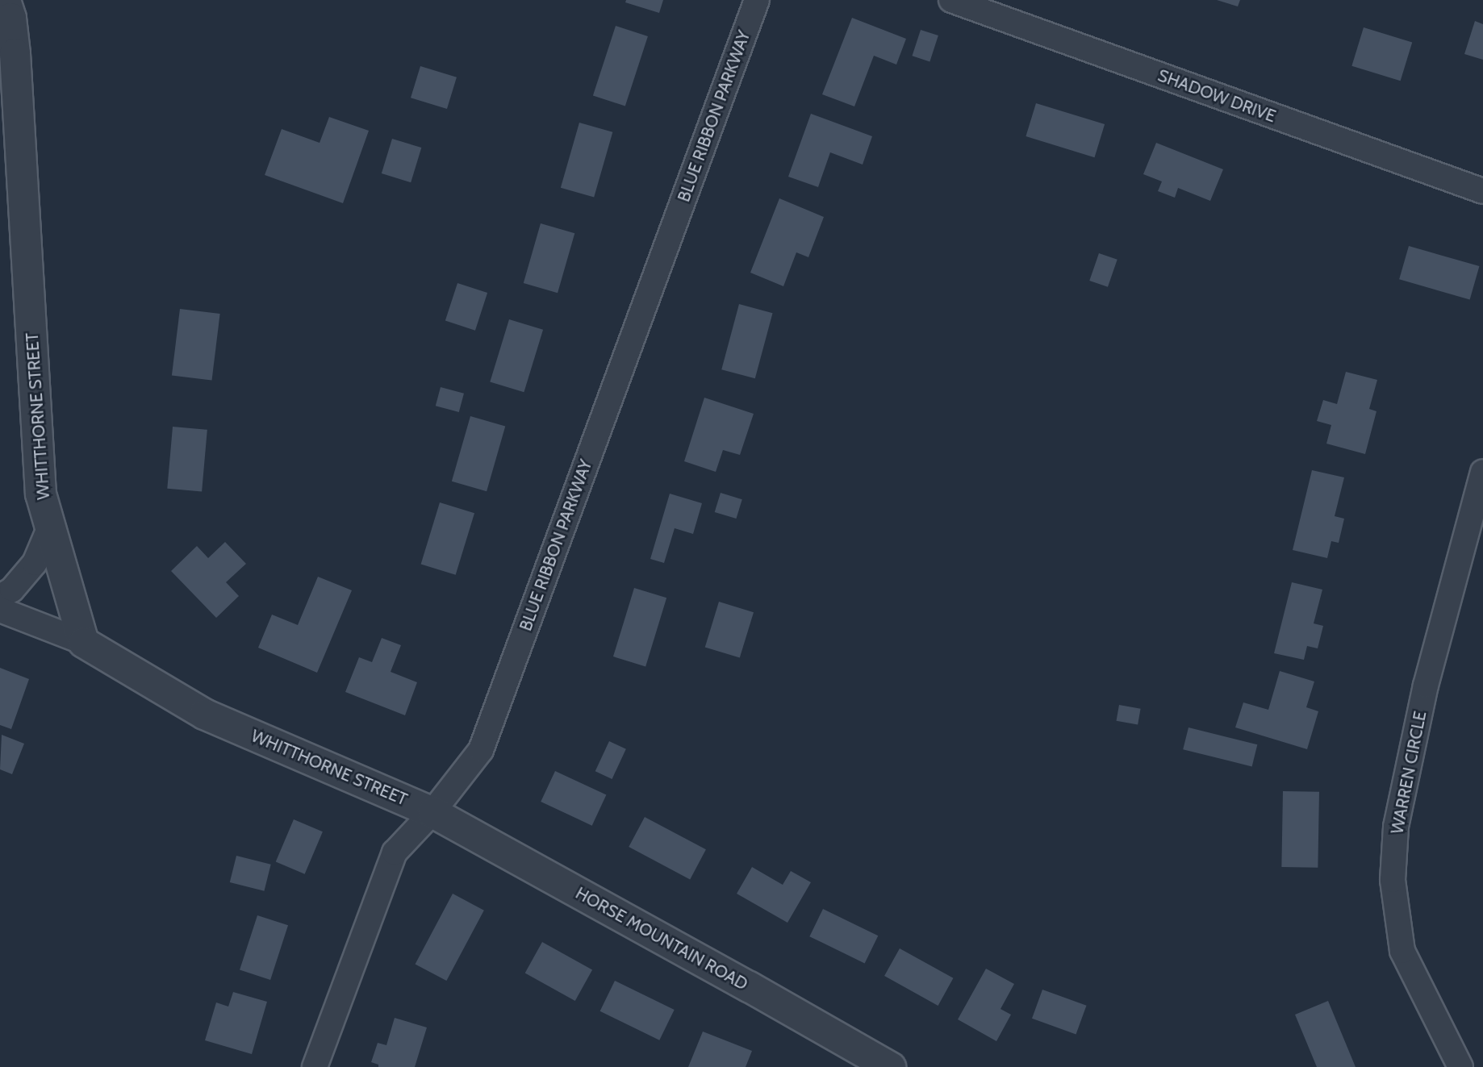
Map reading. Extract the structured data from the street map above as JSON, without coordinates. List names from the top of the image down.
{
  "streets": {
    "street": [
      "SHADOW DRIVE",
      "BLUE RIBBON PARKWAY",
      "WHITTHORNE STREET",
      "WARREN CIRCLE",
      "HORSE MOUNTAIN ROAD"
    ]
  },
  "crossings": [
    ["BLUE RIBBON PARKWAY", "WHITTHORNE STREET"],
    ["BLUE RIBBON PARKWAY", "HORSE MOUNTAIN ROAD"],
    ["WHITTHORNE STREET", "HORSE MOUNTAIN ROAD"]
  ]
}
